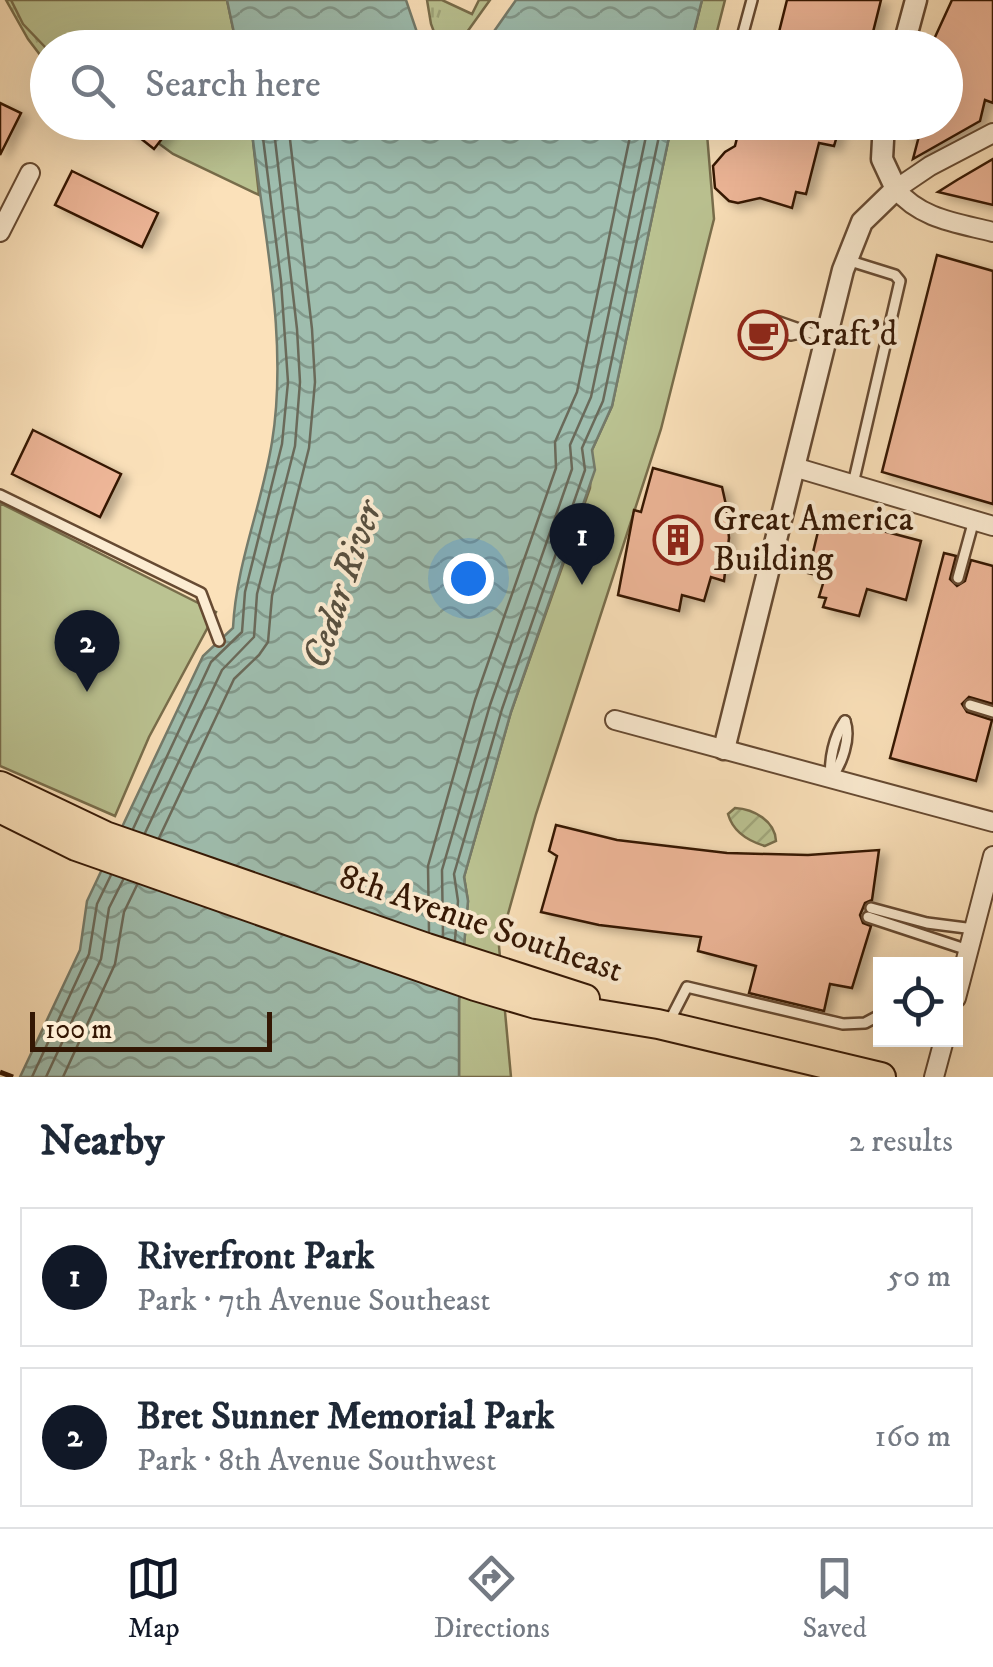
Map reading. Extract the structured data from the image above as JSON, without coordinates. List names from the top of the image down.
{
  "streets": {
    "main road": ["8th Avenue Southeast"]
  },
  "water": ["Cedar River"],
  "places": {
    "cafe": ["Craft'd"],
    "building": ["Great America Building"]
  },
  "scale_bar": "100 m",
  "page": {
    "search": "Search here",
    "pins": ["1", "2"],
    "scale": "100 m",
    "heading": ["Nearby", "2 results"],
    "list": [
      {
        "mark": "1",
        "name": "Riverfront Park",
        "note": "Park · 7th Avenue Southeast",
        "value": "50 m"
      },
      {
        "mark": "2",
        "name": "Bret Sunner Memorial Park",
        "note": "Park · 8th Avenue Southwest",
        "value": "160 m"
      }
    ],
    "nav": ["Map", "Directions", "Saved"]
  }
}
